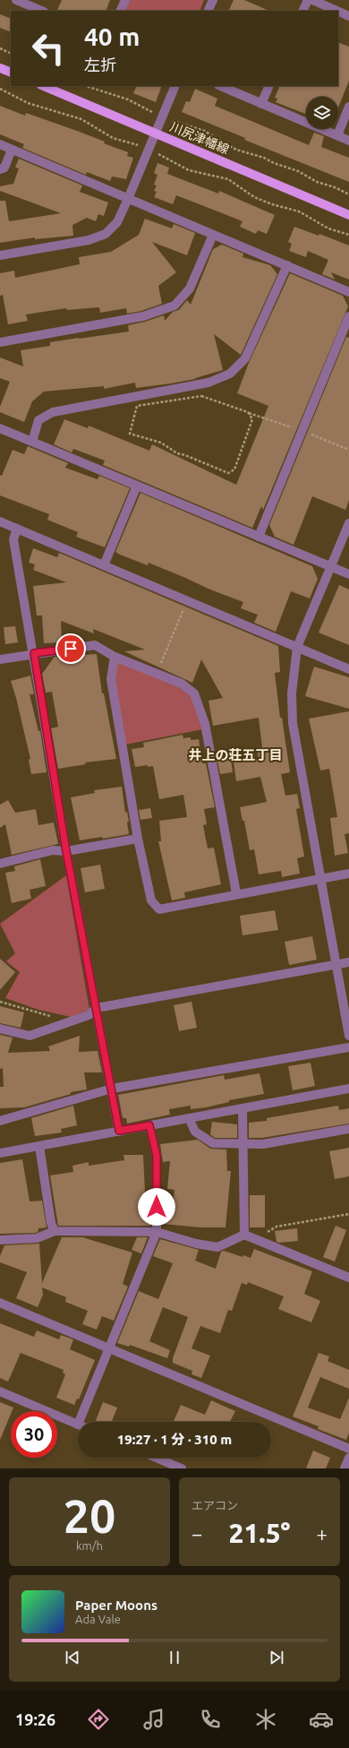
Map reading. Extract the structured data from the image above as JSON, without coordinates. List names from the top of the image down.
{
  "streets": {
    "main road": ["川尻津幡線"]
  },
  "districts": ["井上の荘五丁目"],
  "page": {
    "turn": ["40 m", "左折"],
    "limit": "30",
    "trip": "19:27 · 1 分 · 310 m",
    "tile": [
      ["20", "km/h"],
      "エアコン"
    ],
    "heat": ["−", "21.5°", "+"],
    "song": ["Paper Moons", "Ada Vale"],
    "tabs": "19:26"
  }
}
